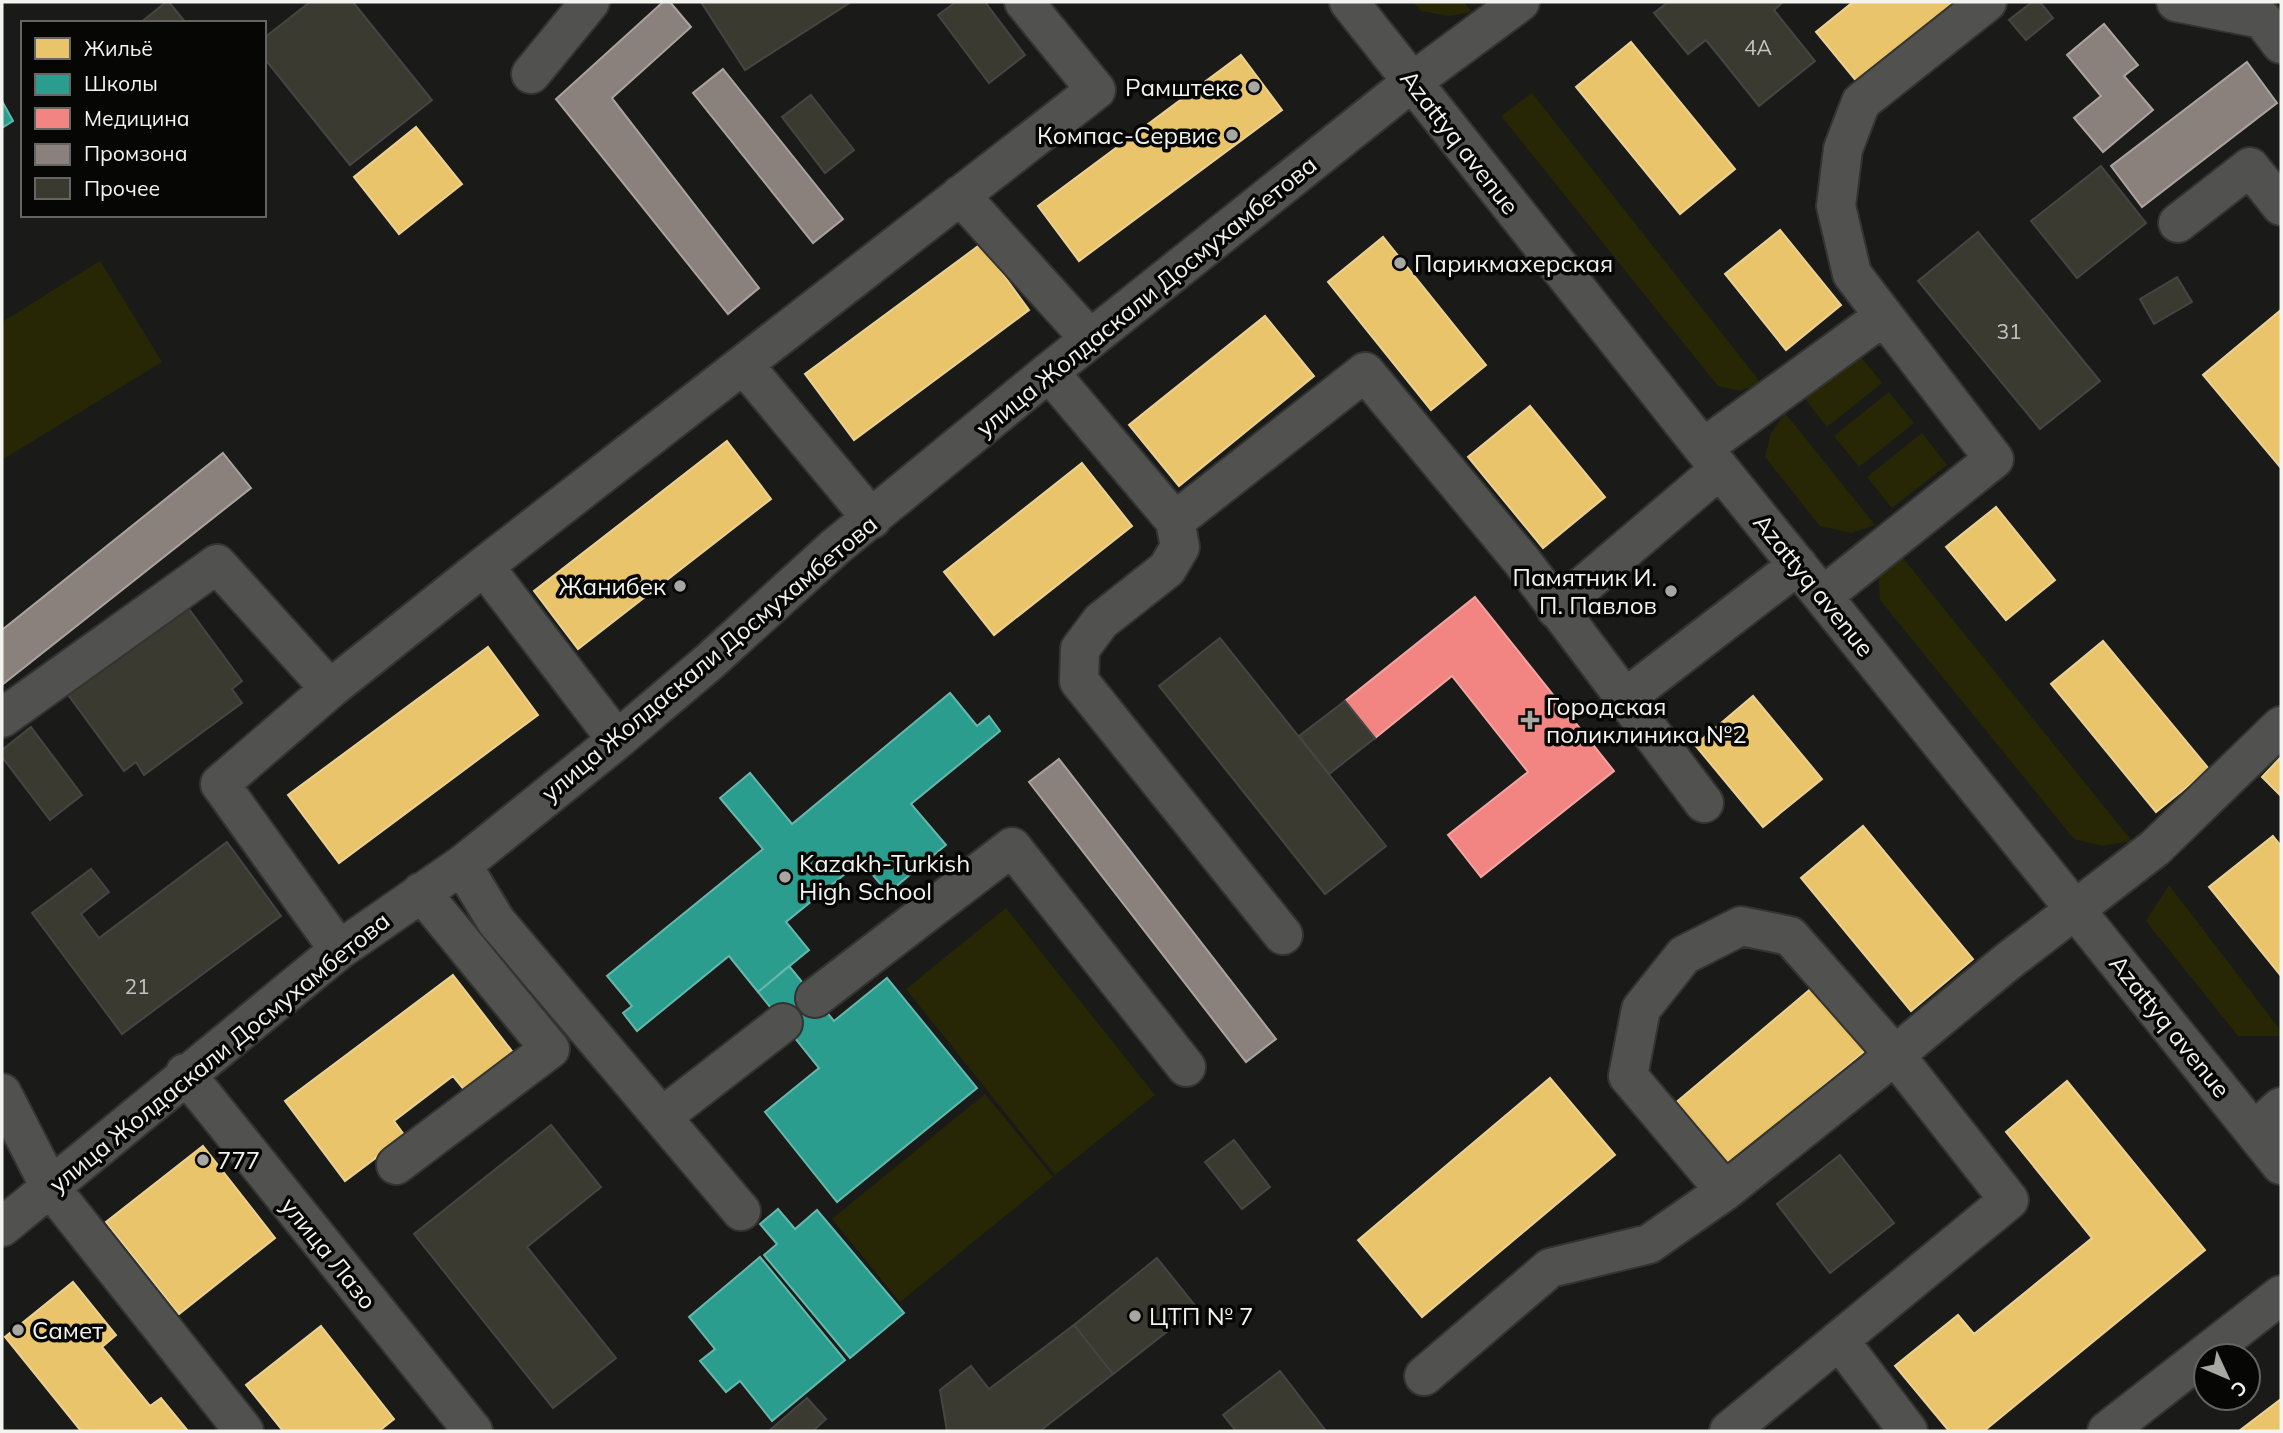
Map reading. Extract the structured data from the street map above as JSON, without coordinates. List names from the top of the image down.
{
  "streets": {
    "street": ["Azattyq avenue", "улица Жолдаскали Досмухамбетова", "улица Лазо"]
  },
  "crossings": [
    ["Azattyq avenue", "улица Жолдаскали Досмухамбетова"],
    ["улица Жолдаскали Досмухамбетова", "улица Лазо"]
  ],
  "places": {
    "other": [
      "Рамштекс",
      "Компас-Сервис",
      "Парикмахерская",
      "Жанибек",
      "Памятник И. П. Павлов",
      "Kazakh-Turkish High School",
      "777",
      "ЦТП № 7",
      "Самет"
    ],
    "health": ["Городская поликлиника №2"]
  },
  "house_numbers": ["4А", "31", "21"],
  "legend": [
    "Жильё",
    "Школы",
    "Медицина",
    "Промзона",
    "Прочее"
  ],
  "north": "bottom right"
}
